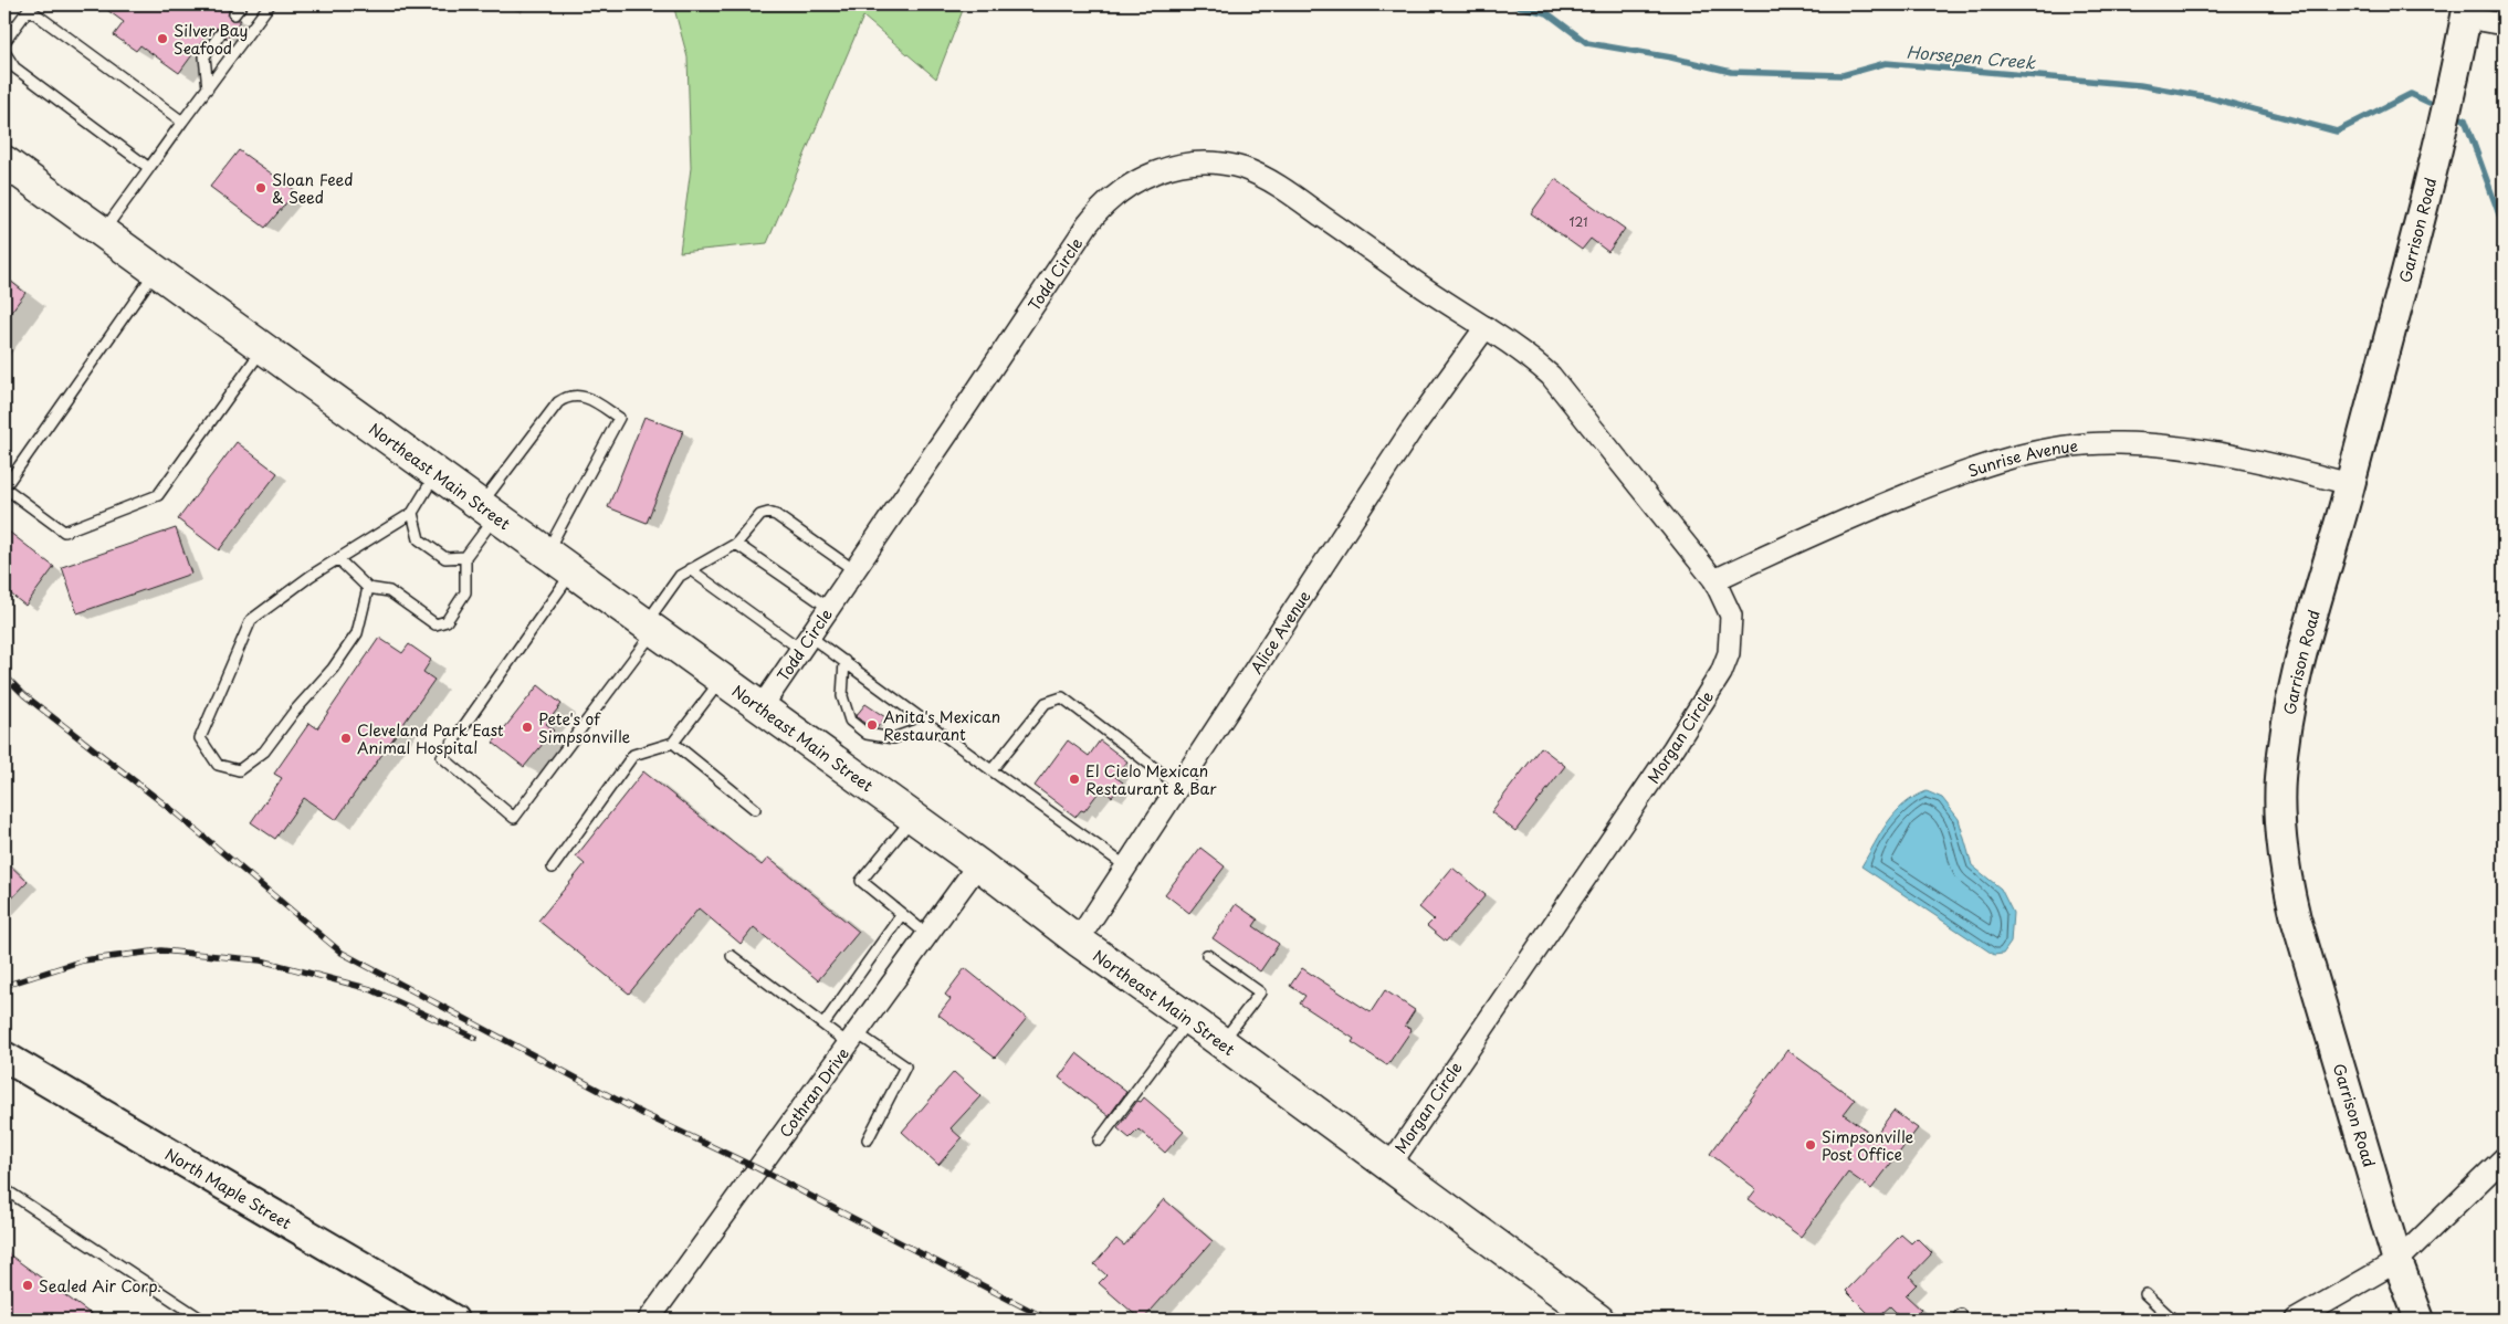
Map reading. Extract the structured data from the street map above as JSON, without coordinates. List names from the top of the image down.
{
  "streets": {
    "main road": ["Northeast Main Street"],
    "street": [
      "Garrison Road",
      "Todd Circle",
      "Sunrise Avenue",
      "Alice Avenue",
      "Morgan Circle",
      "Cothran Drive",
      "North Maple Street"
    ]
  },
  "crossings": [
    ["Garrison Road", "Sunrise Avenue"],
    ["Todd Circle", "Northeast Main Street"],
    ["Todd Circle", "Alice Avenue"],
    ["Todd Circle", "Morgan Circle"],
    ["Sunrise Avenue", "Morgan Circle"],
    ["Northeast Main Street", "Alice Avenue"],
    ["Northeast Main Street", "Morgan Circle"],
    ["Northeast Main Street", "Cothran Drive"],
    ["Alice Avenue", "Morgan Circle"]
  ],
  "water": ["Horsepen Creek"],
  "places": [
    "Silver Bay Seafood",
    "Sloan Feed & Seed",
    "Anita's Mexican Restaurant",
    "Pete's of Simpsonville",
    "Cleveland Park East Animal Hospital",
    "El Cielo Mexican Restaurant & Bar",
    "Simpsonville Post Office",
    "Sealed Air Corp."
  ],
  "house_numbers": ["121"]
}
